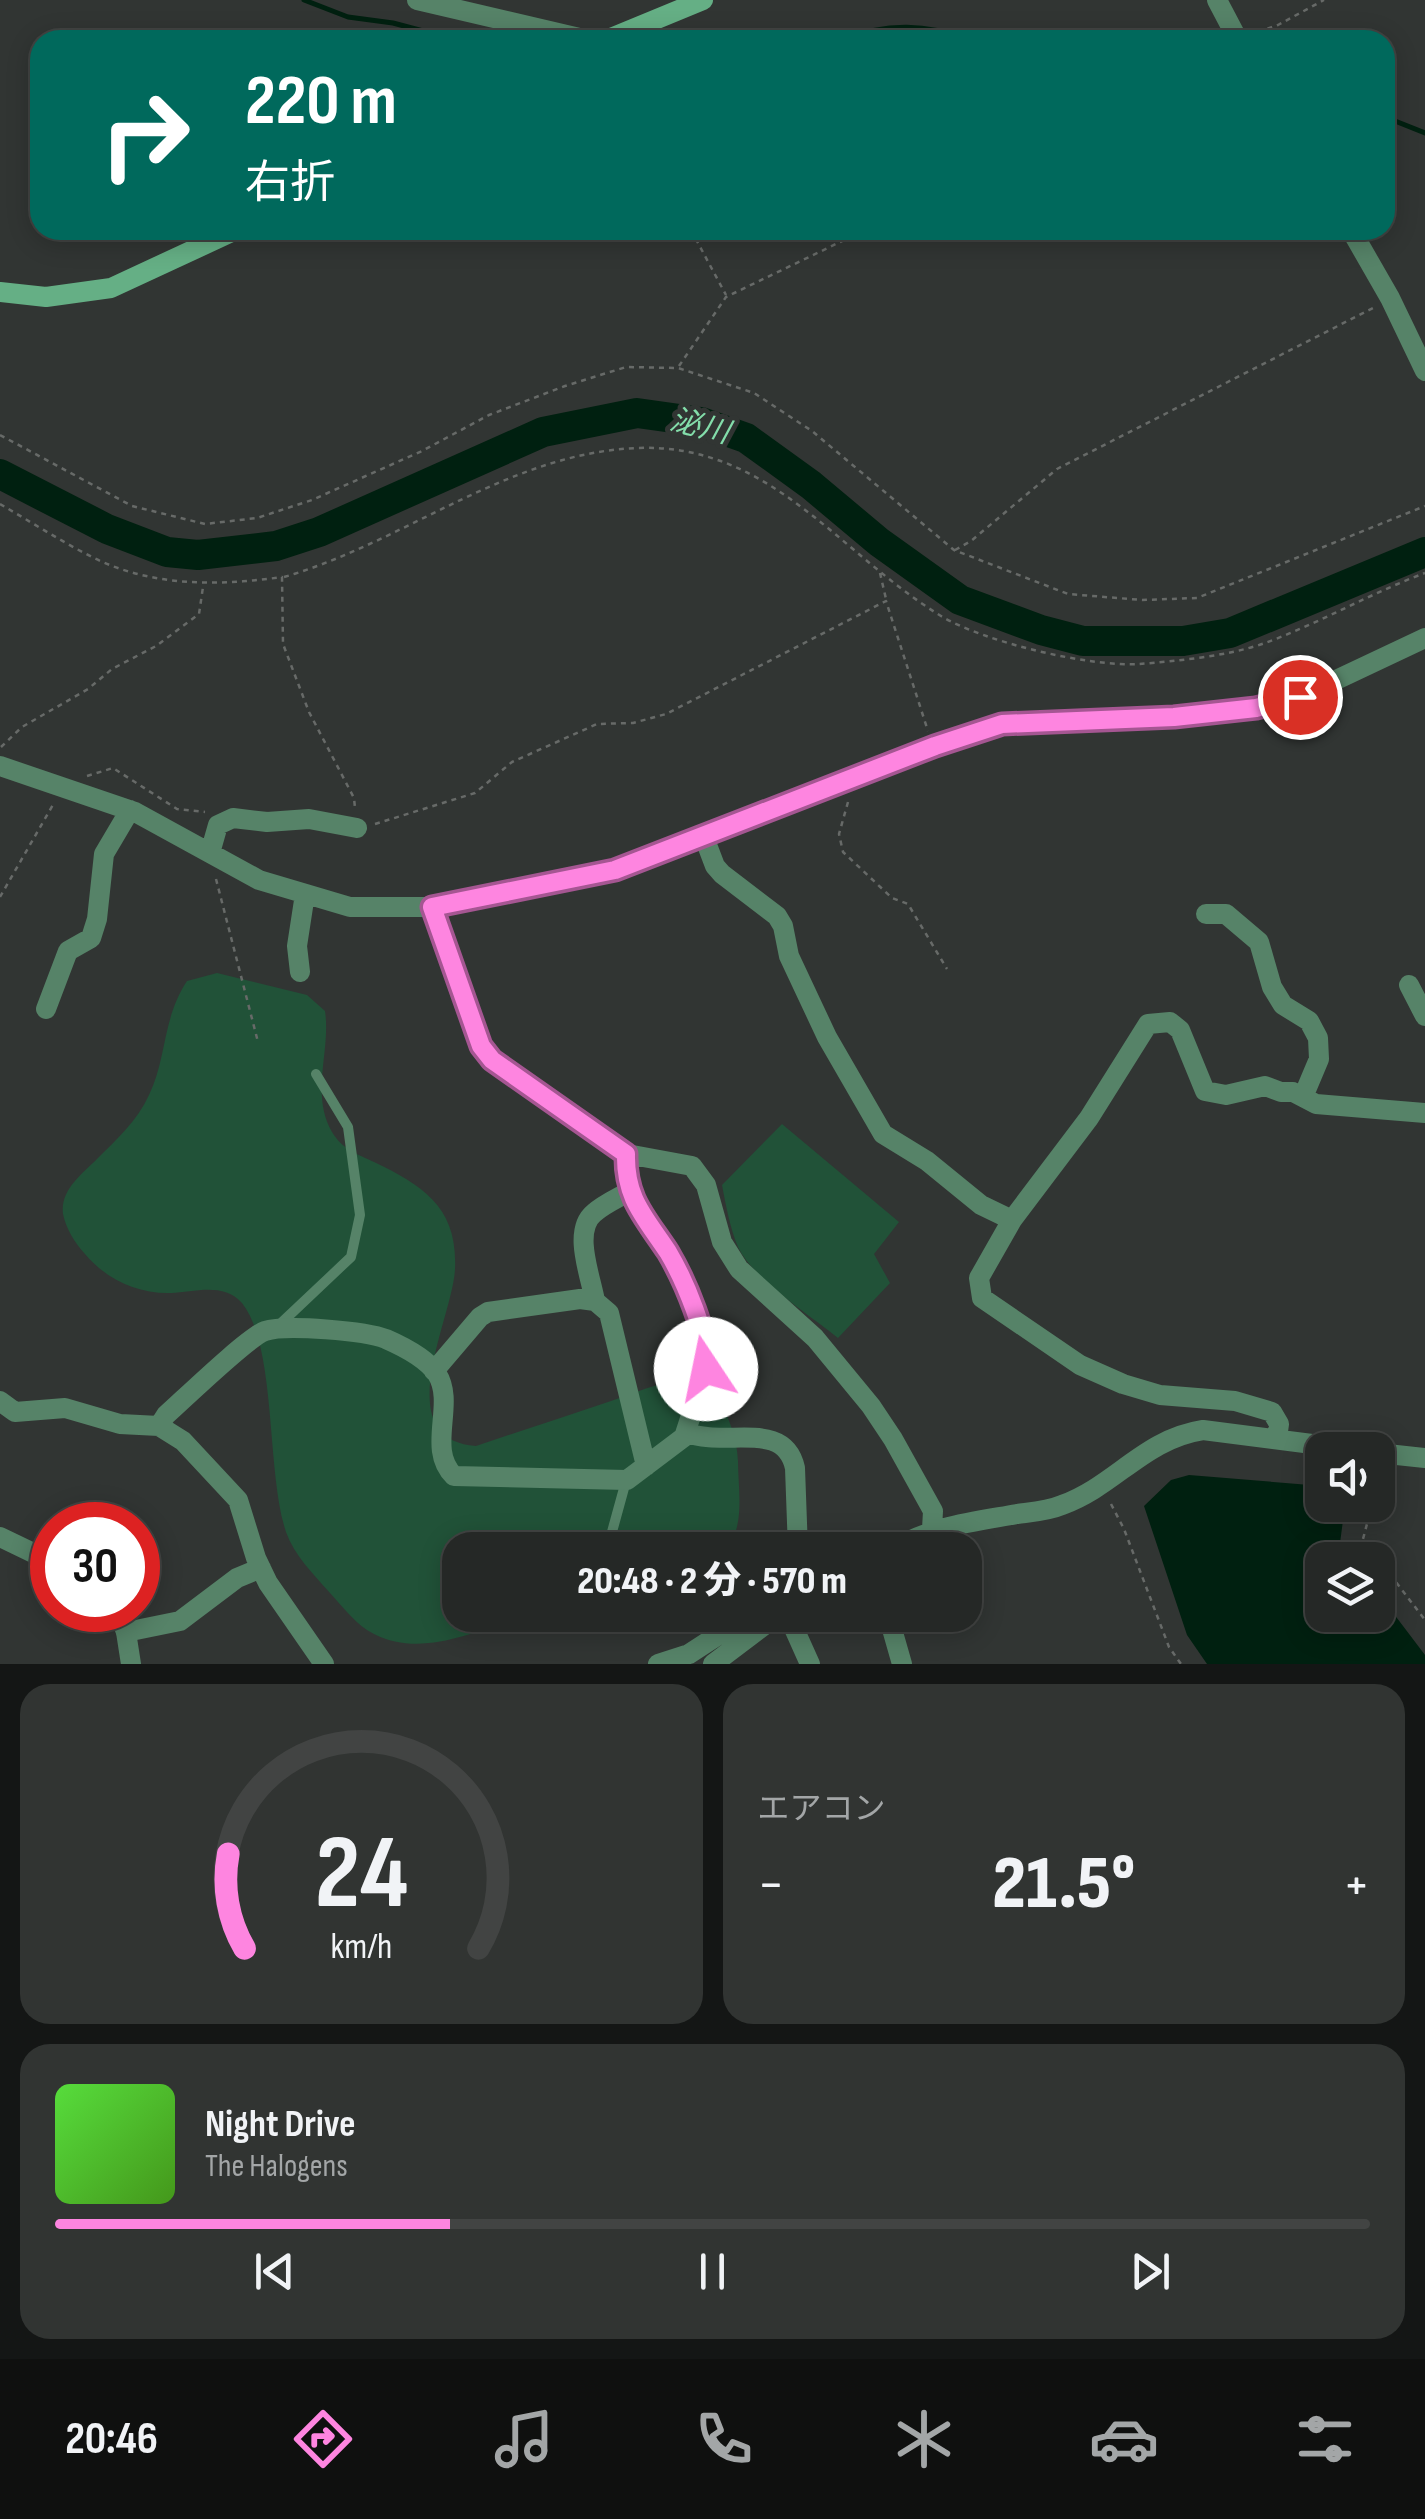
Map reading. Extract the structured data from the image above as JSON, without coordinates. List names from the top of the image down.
{
  "water": ["泌川"],
  "page": {
    "turn": ["220 m", "右折"],
    "limit": "30",
    "trip": "20:48 · 2 分 · 570 m",
    "tile": "エアコン",
    "heat": ["−", "21.5°", "+"],
    "song": ["Night Drive", "The Halogens"],
    "tabs": "20:46",
    "gauge": ["24", "km/h"]
  }
}
